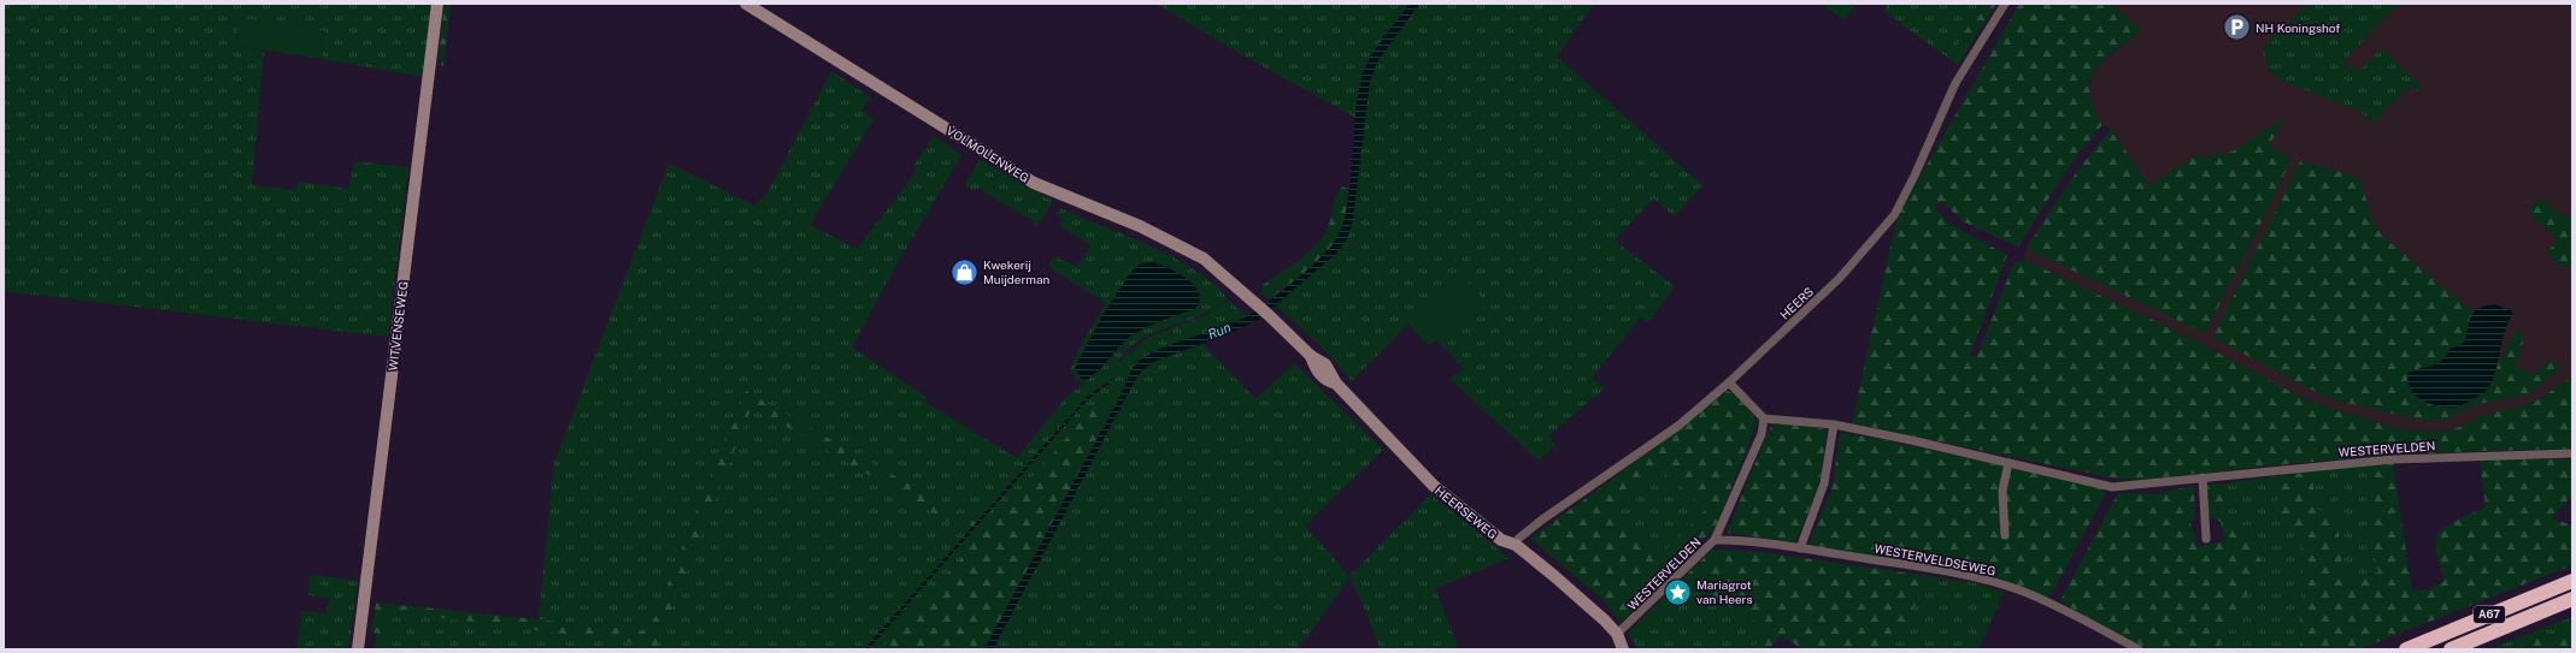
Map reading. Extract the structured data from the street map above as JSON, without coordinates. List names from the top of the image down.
{
  "streets": {
    "highway": ["A67"],
    "street": [
      "VOLMOLENWEG",
      "HEERS",
      "WITVENSEWEG",
      "WESTERVELDEN",
      "HEERSEWEG",
      "WESTERVELDSEWEG"
    ]
  },
  "crossings": [
    ["VOLMOLENWEG", "HEERSEWEG"],
    ["HEERS", "HEERSEWEG"],
    ["WESTERVELDEN", "HEERSEWEG"],
    ["WESTERVELDEN", "WESTERVELDSEWEG"]
  ],
  "water": ["Run"],
  "places": {
    "parking": ["NH Koningshof"],
    "shop": ["Kwekerij Muijderman"],
    "place": ["Mariagrot van Heers"]
  }
}
